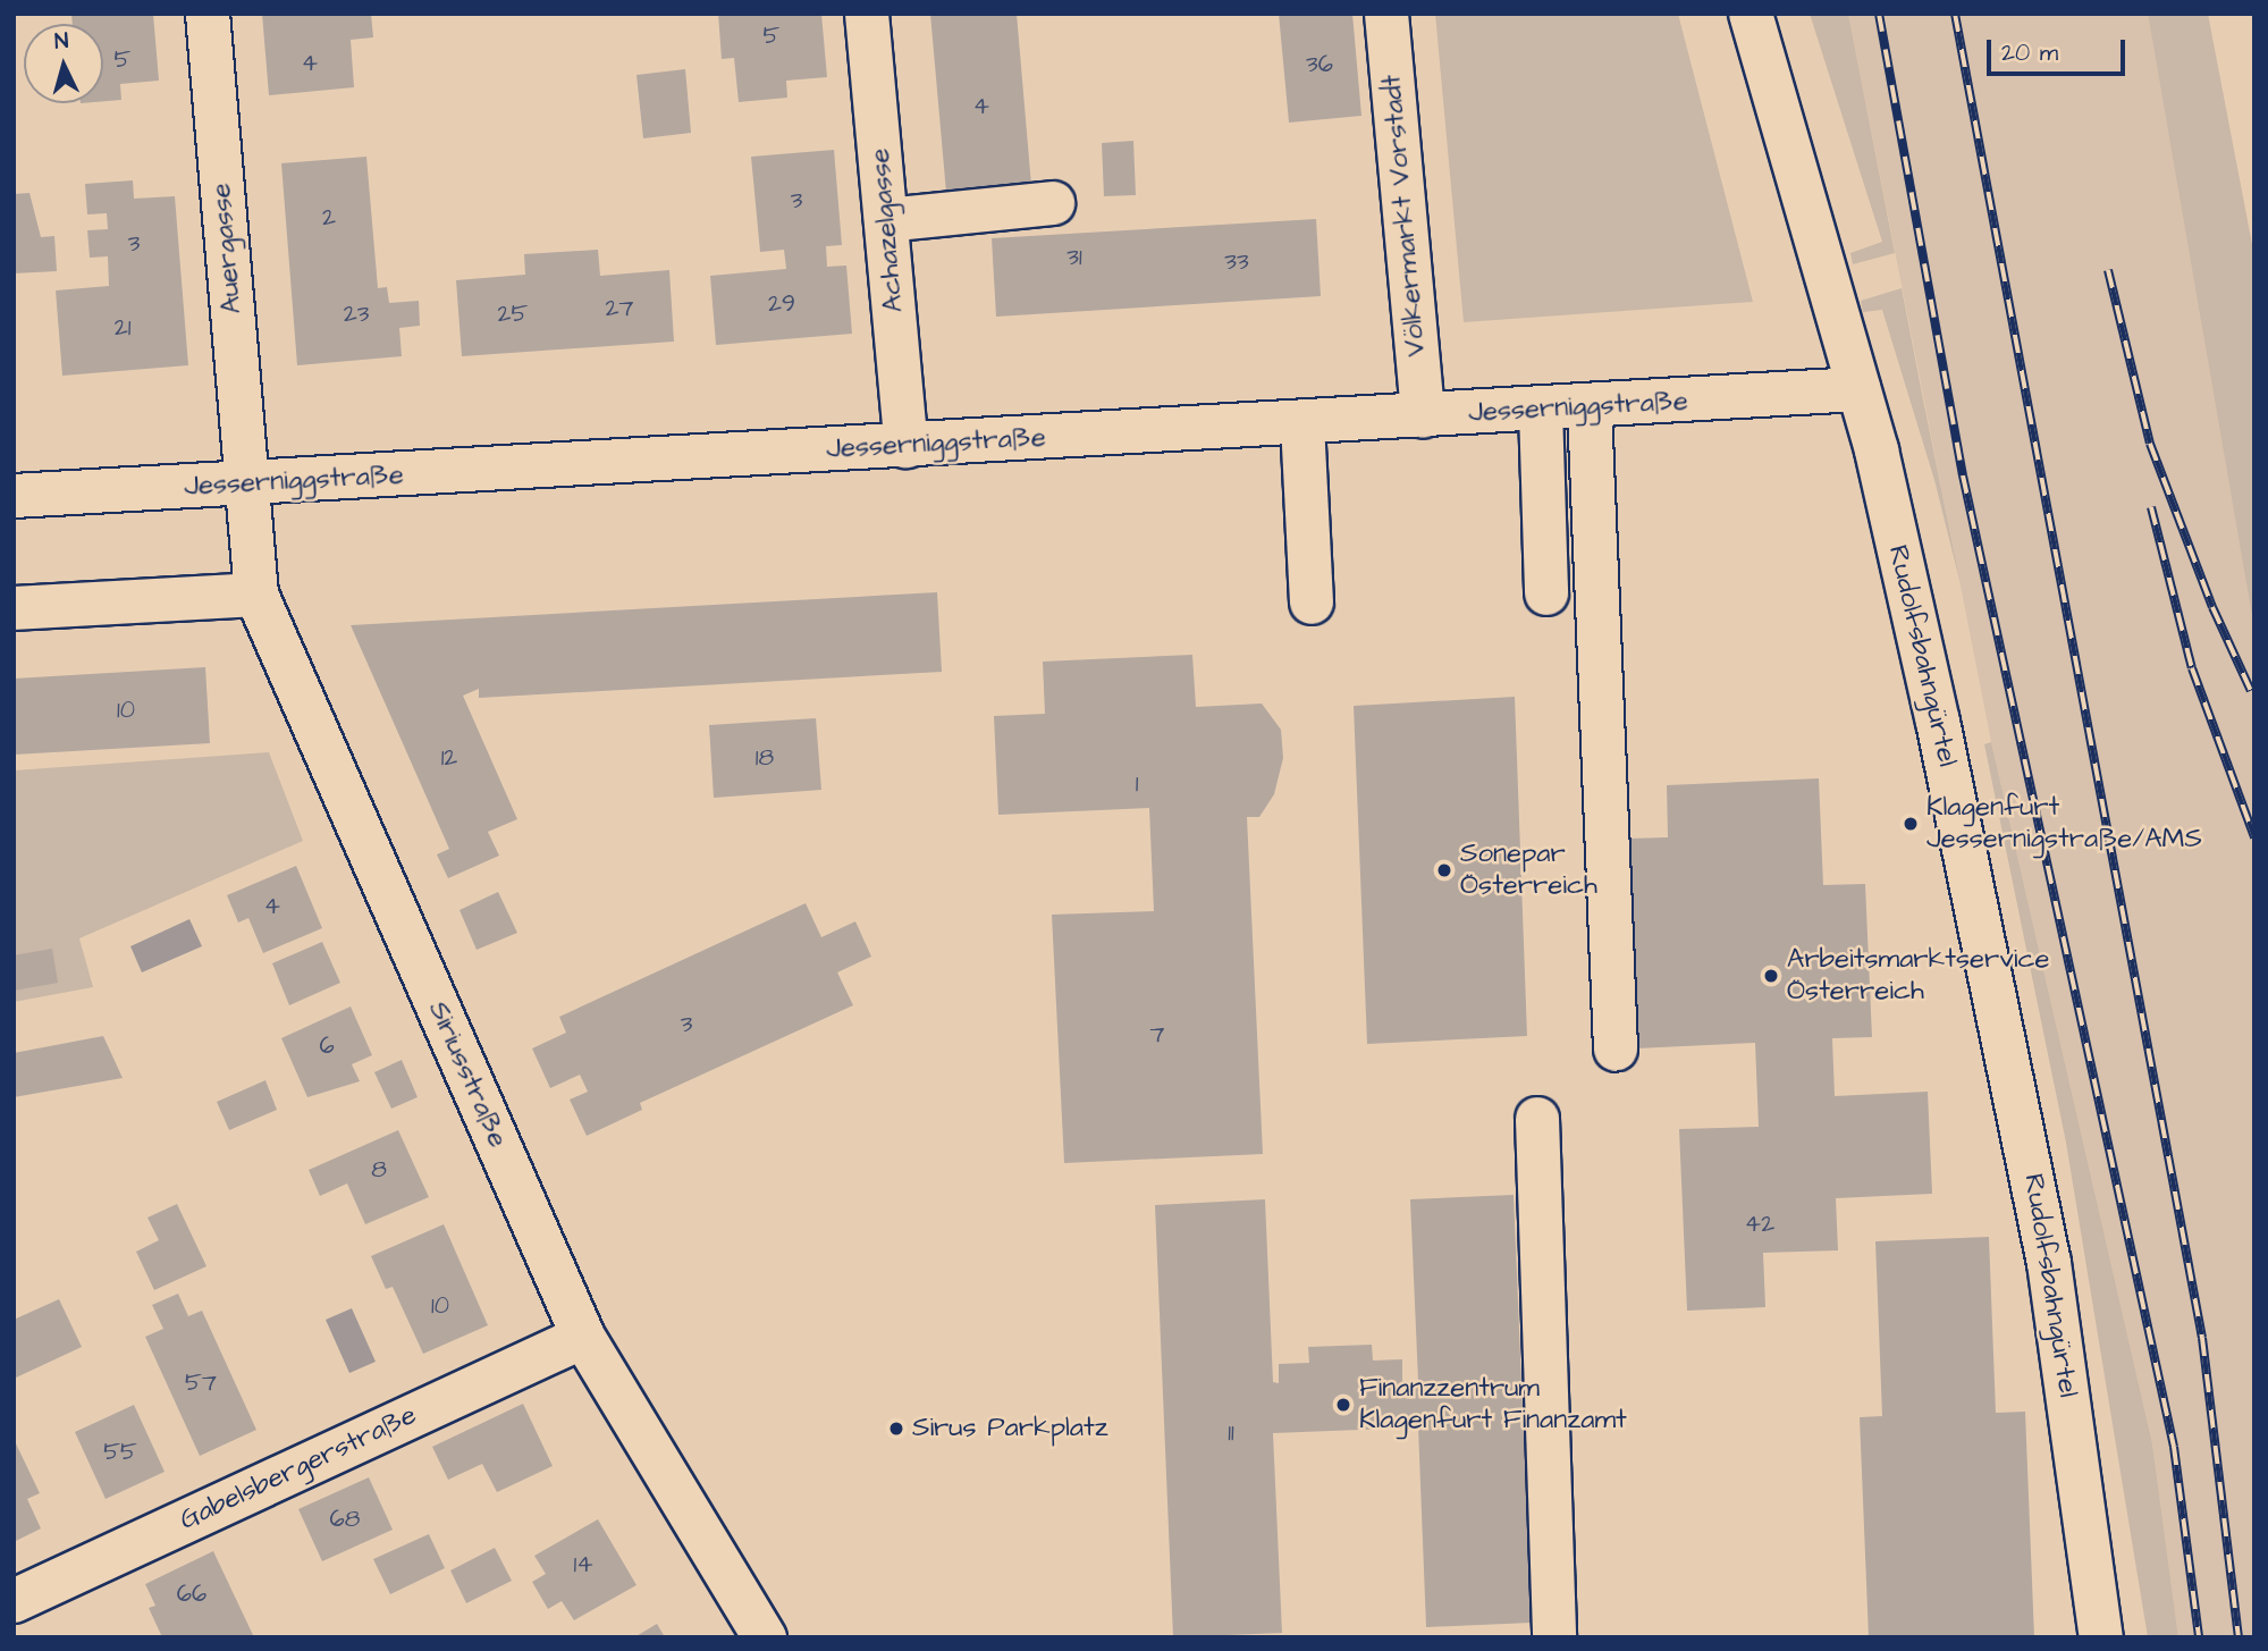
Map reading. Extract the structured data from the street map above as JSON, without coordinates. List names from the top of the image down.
{
  "streets": {
    "street": [
      "Völkermarkt Vorstadt",
      "Achazelgasse",
      "Auergasse",
      "Jesserniggstraße",
      "Rudolfsbahngürtel",
      "Siriusstraße",
      "Gabelsbergerstraße"
    ]
  },
  "crossings": [
    ["Völkermarkt Vorstadt", "Jesserniggstraße"],
    ["Achazelgasse", "Jesserniggstraße"],
    ["Auergasse", "Jesserniggstraße"],
    ["Auergasse", "Siriusstraße"],
    ["Jesserniggstraße", "Rudolfsbahngürtel"],
    ["Jesserniggstraße", "Siriusstraße"],
    ["Siriusstraße", "Gabelsbergerstraße"]
  ],
  "places": [
    "Klagenfurt Jessernigstraße/AMS",
    "Sonepar Österreich",
    "Arbeitsmarktservice Österreich",
    "Finanzzentrum Klagenfurt Finanzamt",
    "Sirus Parkplatz"
  ],
  "house_numbers": [
    "5",
    "5",
    "4",
    "36",
    "4",
    "3",
    "2",
    "3",
    "31",
    "33",
    "29",
    "27",
    "23",
    "25",
    "21",
    "10",
    "12",
    "18",
    "1",
    "4",
    "3",
    "7",
    "6",
    "8",
    "42",
    "10",
    "57",
    "11",
    "55",
    "68",
    "14",
    "66"
  ],
  "scale_bar": "20 m",
  "north": "top"
}
